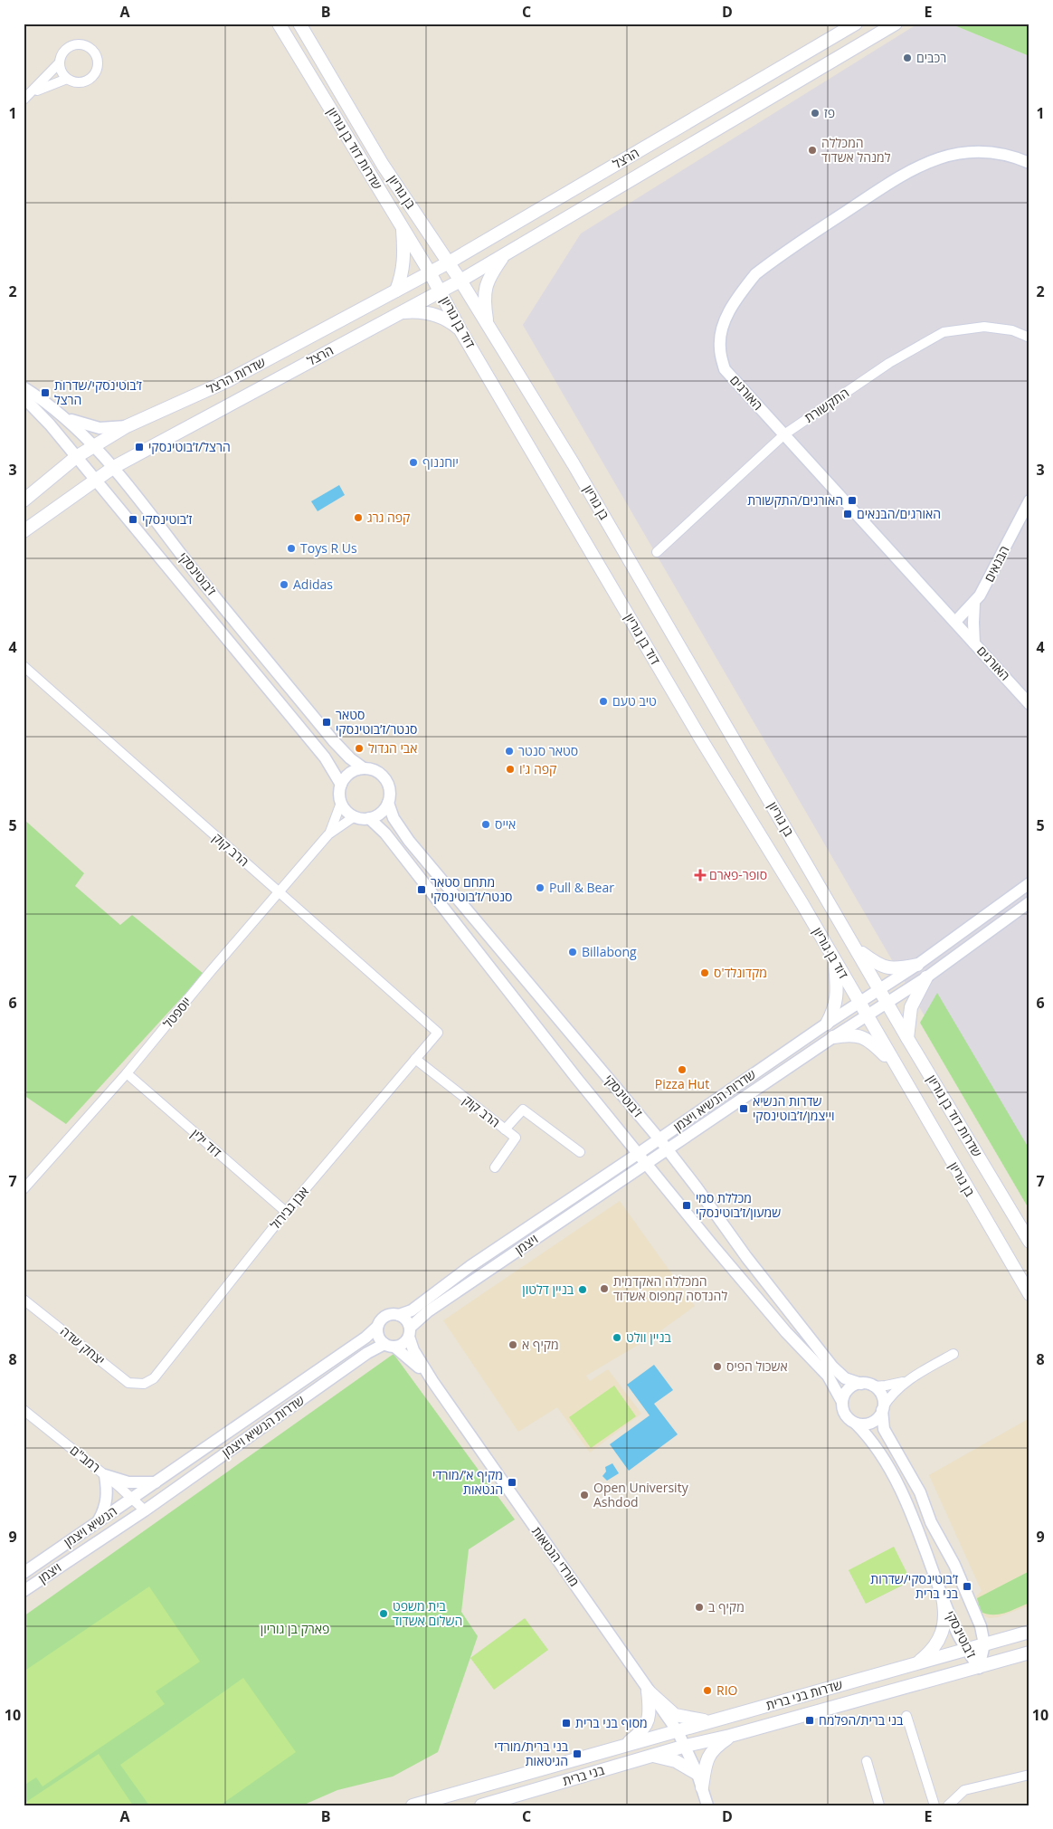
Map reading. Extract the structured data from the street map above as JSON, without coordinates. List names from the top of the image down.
{
  "streets": {
    "main road": [
      "שדרות דוד בן גוריון",
      "הרצל",
      "בן גוריון",
      "דוד בן גוריון",
      "שדרות הרצל",
      "שדרות בני ברית",
      "בני ברית"
    ],
    "street": [
      "האורגים",
      "התקשורת",
      "הבנאים",
      "ז'בוטינסקי",
      "הרב קוק",
      "יוספטל",
      "שדרות הנשיא ויצמן",
      "דוד ילין",
      "אבן גבירול",
      "ויצמן",
      "יצחק שדה",
      "רמב\"ם",
      "הנשיא ויצמן",
      "מורדי הגטאות"
    ]
  },
  "crossings": [
    ["שדרות דוד בן גוריון", "הרצל"],
    ["שדרות דוד בן גוריון", "בן גוריון"],
    ["שדרות דוד בן גוריון", "דוד בן גוריון"],
    ["שדרות דוד בן גוריון", "שדרות הנשיא ויצמן"],
    ["הרצל", "בן גוריון"],
    ["הרצל", "דוד בן גוריון"],
    ["הרצל", "שדרות הרצל"],
    ["בן גוריון", "שדרות הנשיא ויצמן"],
    ["דוד בן גוריון", "שדרות הנשיא ויצמן"],
    ["שדרות הרצל", "ז'בוטינסקי"],
    ["האורגים", "התקשורת"],
    ["האורגים", "הבנאים"],
    ["ז'בוטינסקי", "יוספטל"],
    ["ז'בוטינסקי", "שדרות הנשיא ויצמן"],
    ["ז'בוטינסקי", "ויצמן"],
    ["ז'בוטינסקי", "שדרות בני ברית"],
    ["הרב קוק", "יוספטל"],
    ["הרב קוק", "אבן גבירול"],
    ["יוספטל", "דוד ילין"],
    ["שדרות הנשיא ויצמן", "ויצמן"],
    ["שדרות הנשיא ויצמן", "רמב\"ם"],
    ["שדרות הנשיא ויצמן", "הנשיא ויצמן"],
    ["שדרות הנשיא ויצמן", "מורדי הגטאות"],
    ["דוד ילין", "אבן גבירול"],
    ["אבן גבירול", "יצחק שדה"],
    ["ויצמן", "רמב\"ם"],
    ["ויצמן", "מורדי הגטאות"],
    ["רמב\"ם", "הנשיא ויצמן"],
    ["מורדי הגטאות", "שדרות בני ברית"],
    ["מורדי הגטאות", "בני ברית"],
    ["שדרות בני ברית", "בני ברית"]
  ],
  "parks": ["פארק בן גוריון"],
  "places": {
    "other": [
      "רכבים",
      "פז",
      "המכללה למנהל אשדוד",
      "יוחננוף",
      "קפה גרג",
      "Toys R Us",
      "Adidas",
      "טיב טעם",
      "אבי הגדול",
      "סטאר סנטר",
      "קפה ג'ו",
      "אייס",
      "Pull & Bear",
      "Billabong",
      "מקדונלד'ס",
      "Pizza Hut",
      "המכללה האקדמית להנדסה קמפוס אשדוד",
      "בניין דלטון",
      "בניין וולט",
      "מקיף א",
      "אשכול הפיס",
      "Open University Ashdod",
      "מקיף ב",
      "בית משפט השלום אשדוד",
      "RIO"
    ],
    "transit": [
      "ז׳בוטינסקי/שדרות הרצל",
      "הרצל/ז׳בוטינסקי",
      "האורגים/התקשורת",
      "האורגים/הבנאים",
      "ז׳בוטינסקי",
      "סטאר סנטר/ז׳בוטינסקי",
      "מתחם סטאר סנטר/ז׳בוטינסקי",
      "שדרות הנשיא וייצמן/ז׳בוטינסקי",
      "מכללת סמי שמעון/ז׳בוטינסקי",
      "מקיף א׳/מורדי הגטאות",
      "ז׳בוטינסקי/שדרות בני ברית",
      "בני ברית/הפלמח",
      "מסוף בני ברית",
      "בני ברית/מורדי הגיטאות"
    ],
    "health": ["סופר-פארם"]
  },
  "grid": {
    "columns": [
      "A",
      "B",
      "C",
      "D",
      "E"
    ],
    "rows": [
      "1",
      "2",
      "3",
      "4",
      "5",
      "6",
      "7",
      "8",
      "9",
      "10"
    ]
  }
}
